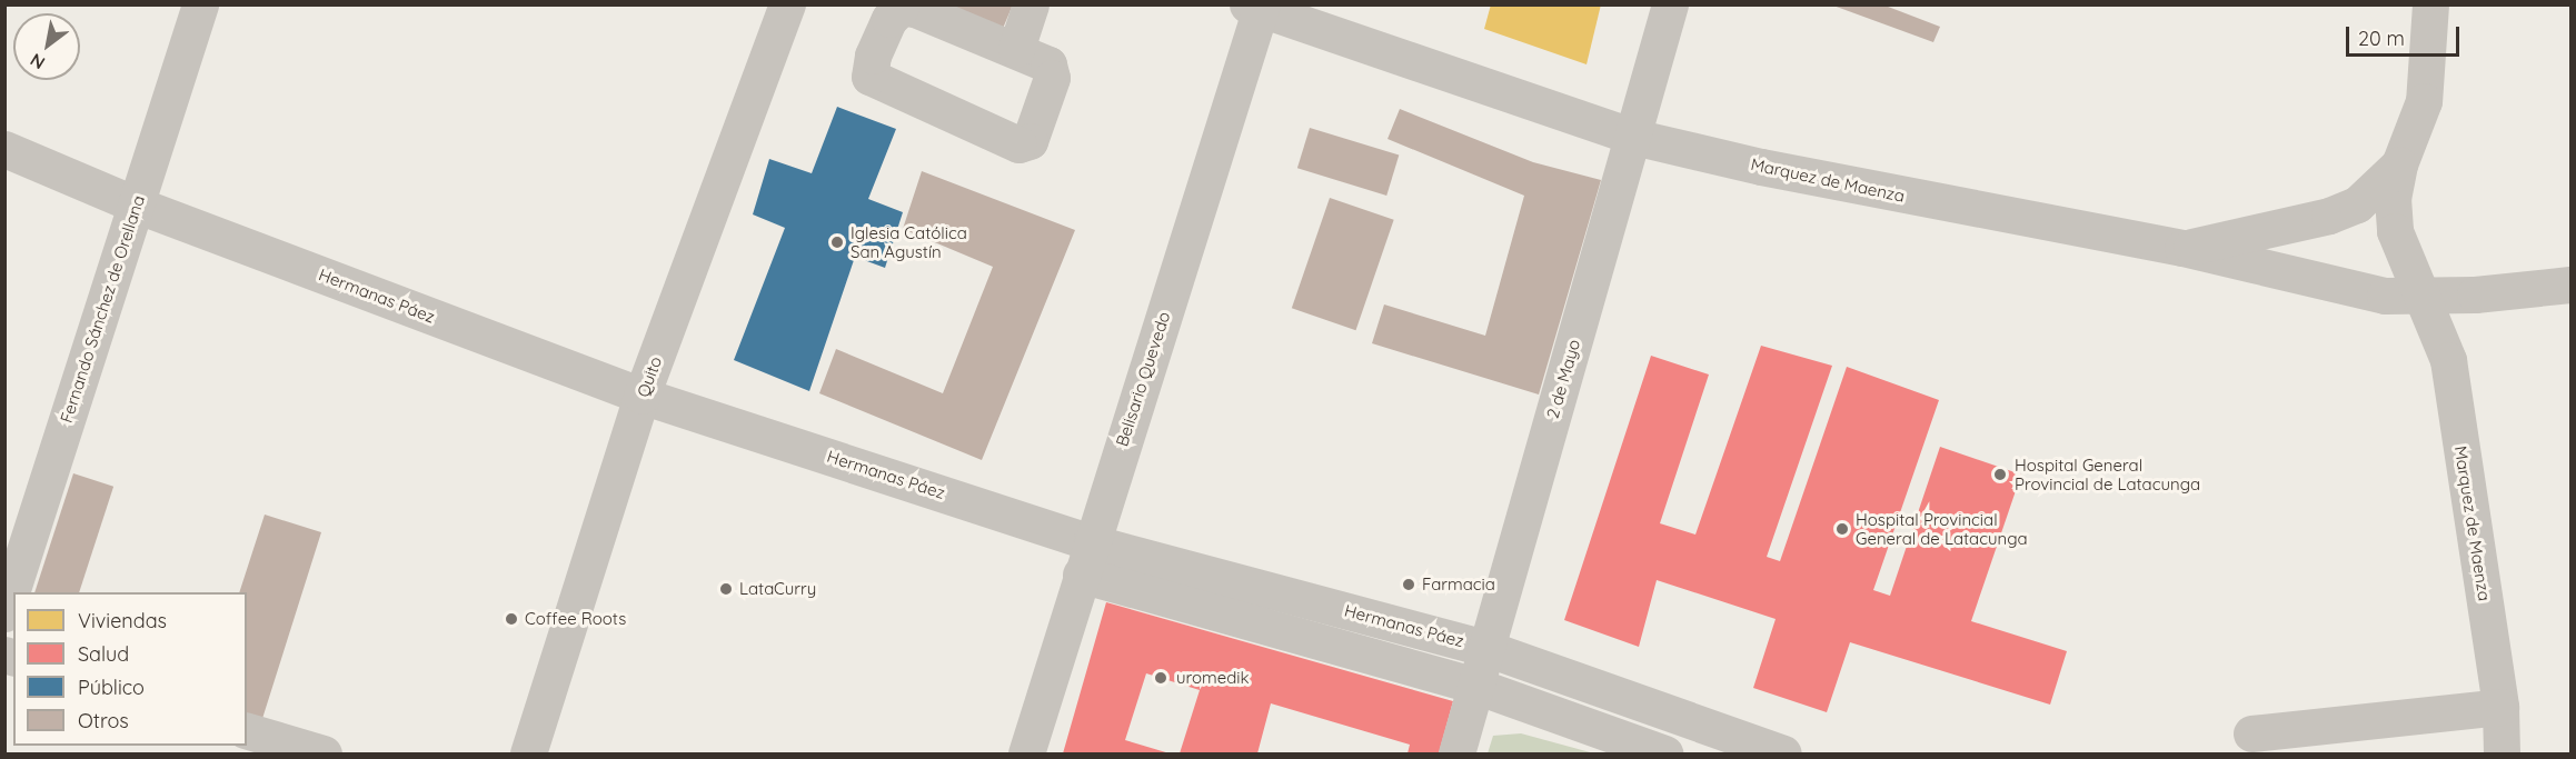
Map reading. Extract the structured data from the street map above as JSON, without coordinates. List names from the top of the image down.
{
  "streets": {
    "street": [
      "Marquez de Maenza",
      "Hermanas Páez",
      "Fernando Sánchez de Orellana",
      "Quito",
      "Belisario Quevedo",
      "2 de Mayo"
    ]
  },
  "crossings": [
    ["Marquez de Maenza", "Belisario Quevedo"],
    ["Marquez de Maenza", "2 de Mayo"],
    ["Hermanas Páez", "Fernando Sánchez de Orellana"],
    ["Hermanas Páez", "Quito"],
    ["Hermanas Páez", "Belisario Quevedo"],
    ["Hermanas Páez", "2 de Mayo"]
  ],
  "places": [
    "Iglesia Católica San Agustín",
    "Hospital General Provincial de Latacunga",
    "Hospital Provincial General de Latacunga",
    "Farmacia",
    "LataCurry",
    "Coffee Roots",
    "uromedik"
  ],
  "legend": [
    "Viviendas",
    "Salud",
    "Público",
    "Otros"
  ],
  "scale_bar": "20 m",
  "north": "bottom left"
}
